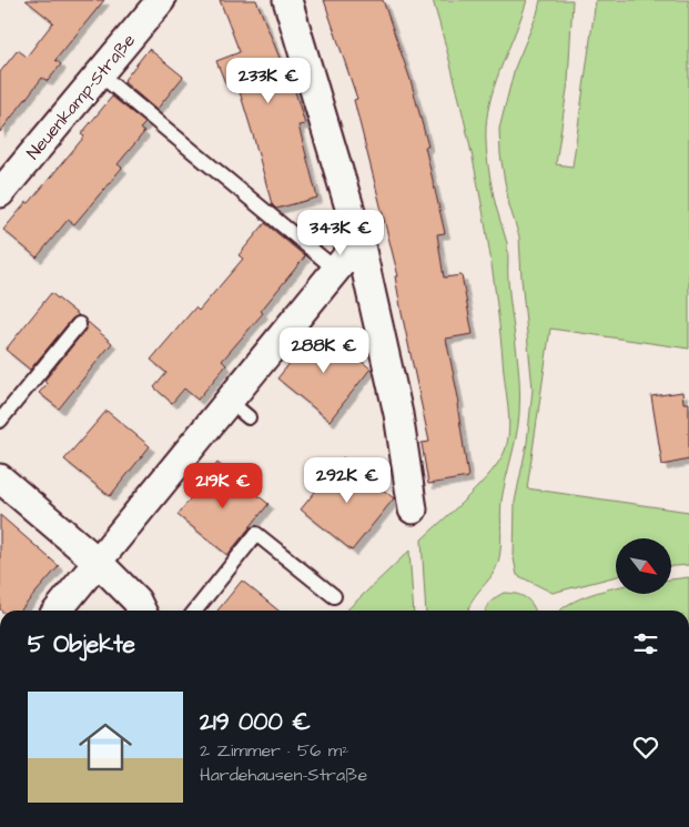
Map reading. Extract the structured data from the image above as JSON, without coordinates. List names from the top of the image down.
{
  "streets": {
    "street": ["Neuenkamp-Straße"]
  },
  "north": "bottom right",
  "page": {
    "price": [
      "233K €",
      "343K €",
      "288K €",
      "292K €",
      "219K €"
    ],
    "heading": "5 Objekte",
    "list": [
      {
        "name": "219 000 €",
        "note": "2 Zimmer · 56 m² · Hardehausen-Straße"
      }
    ]
  }
}
